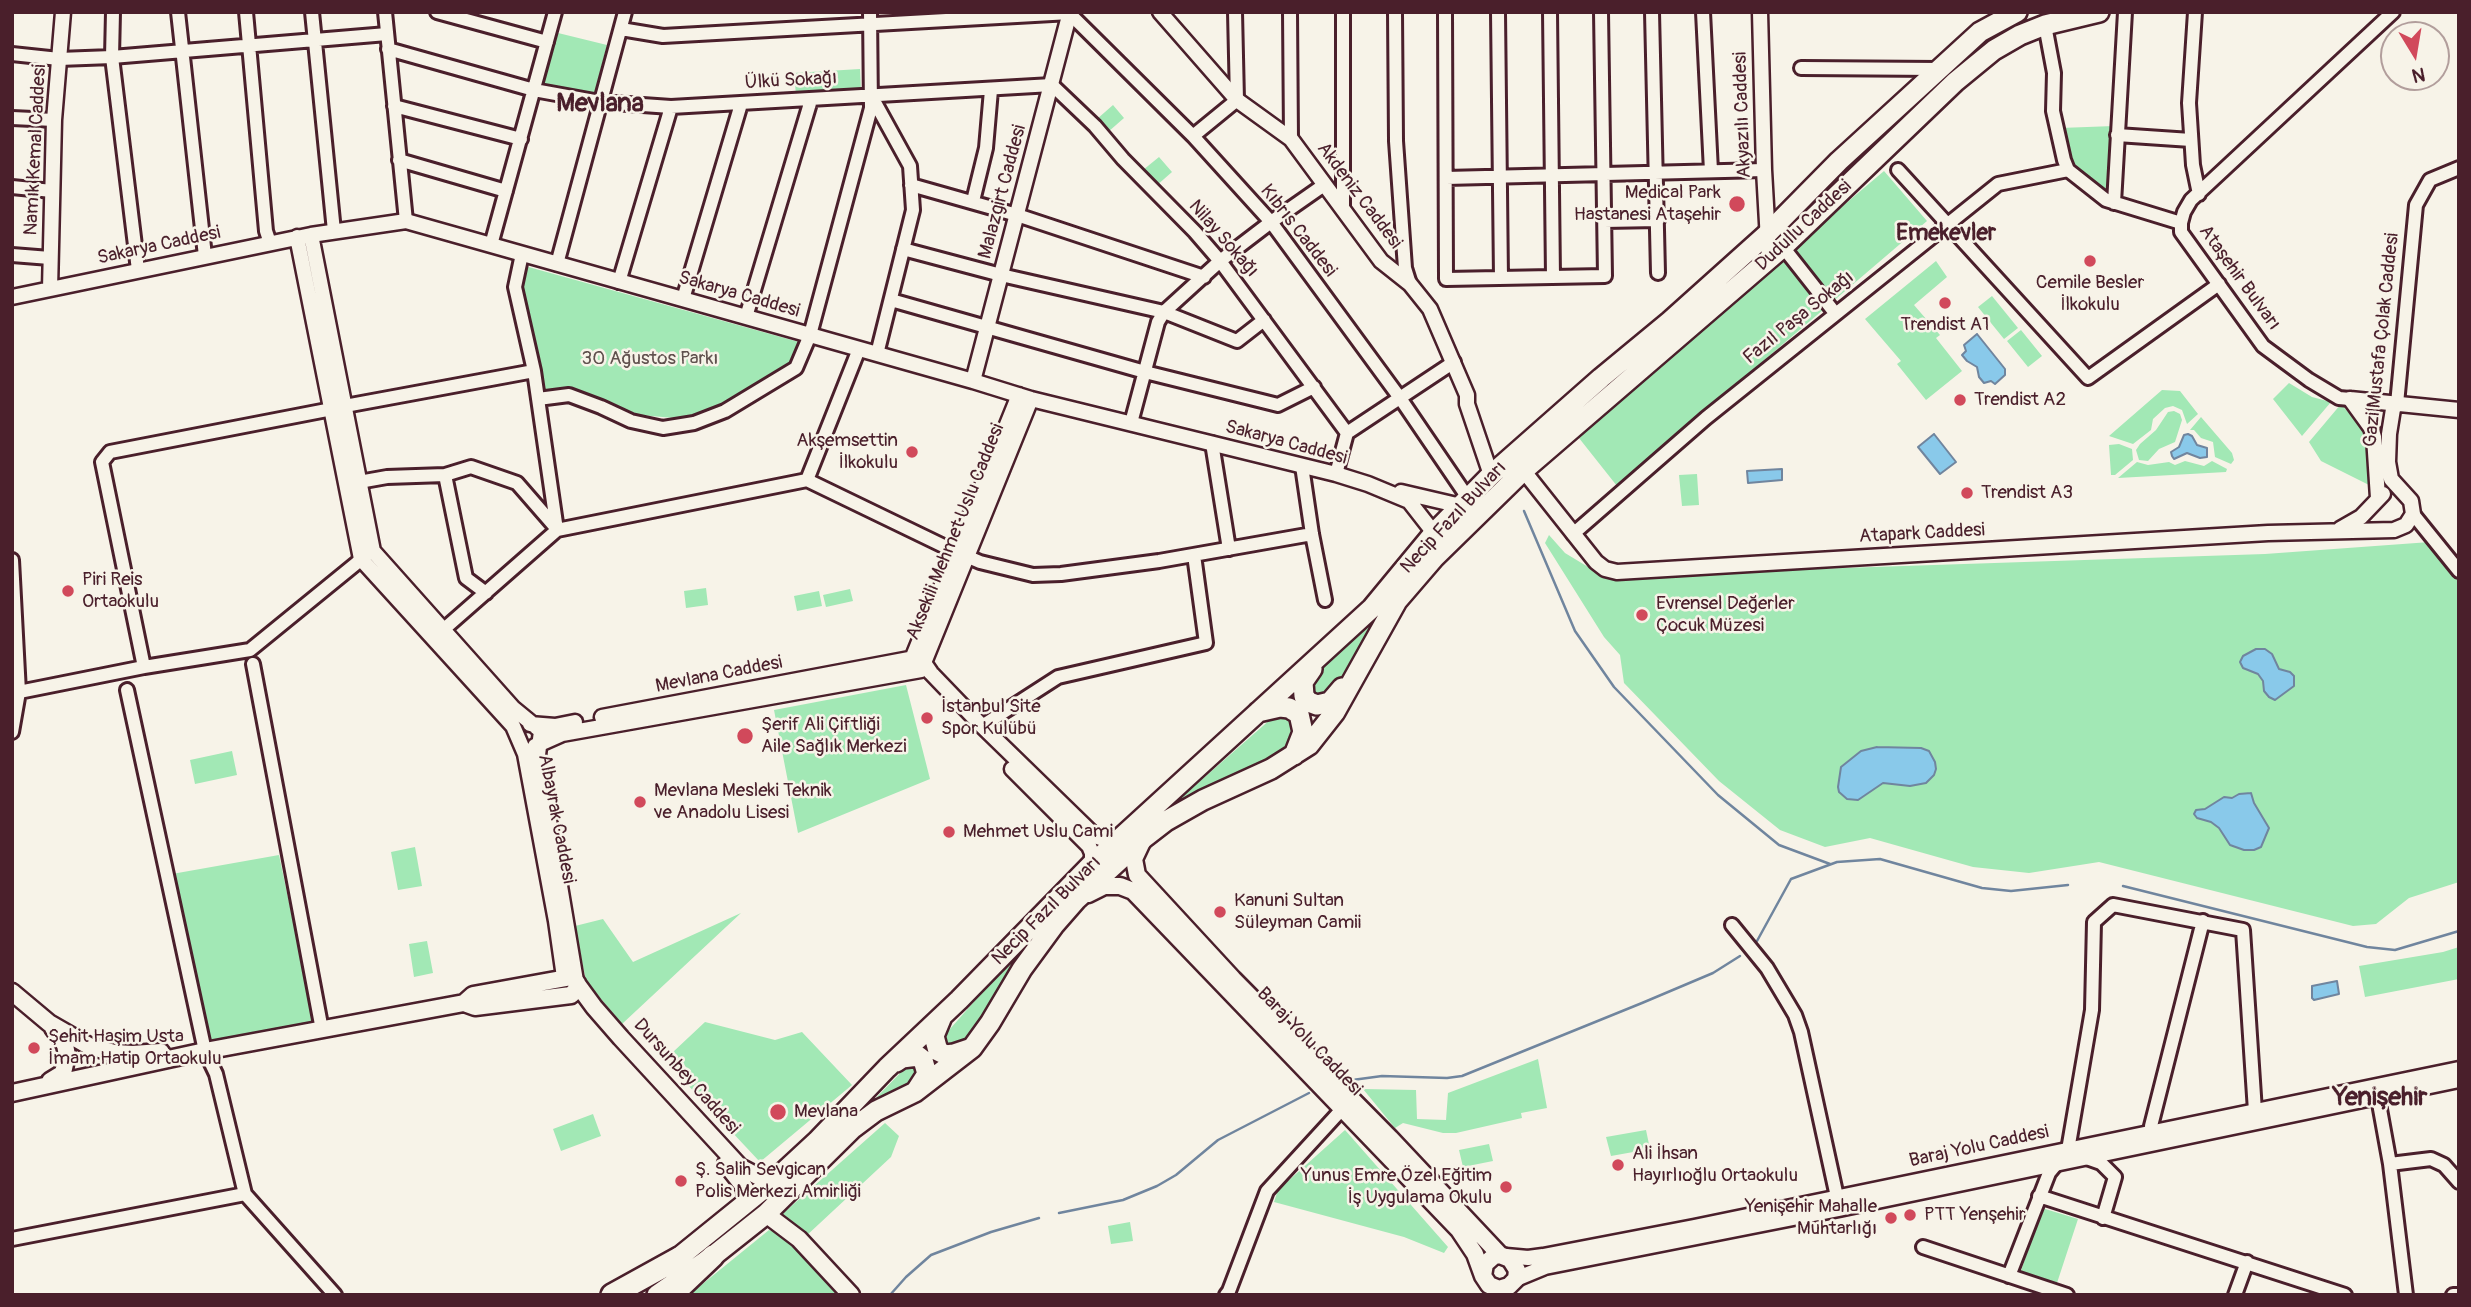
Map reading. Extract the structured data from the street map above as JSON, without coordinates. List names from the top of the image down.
{
  "streets": {
    "main road": [
      "Dudullu Caddesi",
      "Necip Fazıl Bulvarı",
      "Baraj Yolu Caddesi",
      "Dursunbey Caddesi"
    ],
    "street": [
      "Ülkü Sokağı",
      "Akyazılı Caddesi",
      "Namık Kemal Caddesi",
      "Malazgirt Caddesi",
      "Akdeniz Caddesi",
      "Kıbrıs Caddesi",
      "Nilay Sokağı",
      "Sakarya Caddesi",
      "Ataşehir Bulvarı",
      "Fazıl Paşa Sokağı",
      "Gazi Mustafa Çolak Caddesi",
      "Aksekili Mehmet Uslu Caddesi",
      "Atapark Caddesi",
      "Mevlana Caddesi",
      "Albayrak Caddesi"
    ]
  },
  "crossings": [
    ["Ülkü Sokağı", "Malazgirt Caddesi"],
    ["Ülkü Sokağı", "Nilay Sokağı"],
    ["Akyazılı Caddesi", "Dudullu Caddesi"],
    ["Namık Kemal Caddesi", "Sakarya Caddesi"],
    ["Malazgirt Caddesi", "Kıbrıs Caddesi"],
    ["Malazgirt Caddesi", "Nilay Sokağı"],
    ["Malazgirt Caddesi", "Sakarya Caddesi"],
    ["Akdeniz Caddesi", "Necip Fazıl Bulvarı"],
    ["Dudullu Caddesi", "Necip Fazıl Bulvarı"],
    ["Dudullu Caddesi", "Atapark Caddesi"],
    ["Kıbrıs Caddesi", "Necip Fazıl Bulvarı"],
    ["Sakarya Caddesi", "Necip Fazıl Bulvarı"],
    ["Sakarya Caddesi", "Aksekili Mehmet Uslu Caddesi"],
    ["Sakarya Caddesi", "Albayrak Caddesi"],
    ["Ataşehir Bulvarı", "Gazi Mustafa Çolak Caddesi"],
    ["Fazıl Paşa Sokağı", "Atapark Caddesi"],
    ["Gazi Mustafa Çolak Caddesi", "Atapark Caddesi"],
    ["Necip Fazıl Bulvarı", "Aksekili Mehmet Uslu Caddesi"],
    ["Necip Fazıl Bulvarı", "Atapark Caddesi"],
    ["Necip Fazıl Bulvarı", "Baraj Yolu Caddesi"],
    ["Necip Fazıl Bulvarı", "Dursunbey Caddesi"],
    ["Aksekili Mehmet Uslu Caddesi", "Mevlana Caddesi"],
    ["Mevlana Caddesi", "Albayrak Caddesi"],
    ["Albayrak Caddesi", "Dursunbey Caddesi"]
  ],
  "districts": ["Mevlana", "Emekevler", "Yenişehir"],
  "parks": ["30 Ağustos Parkı"],
  "places": [
    "Medical Park Hastanesi Ataşehir",
    "Cemile Besler İlkokulu",
    "Trendist A1",
    "Trendist A2",
    "Akşemsettin İlkokulu",
    "Trendist A3",
    "Piri Reis Ortaokulu",
    "Evrensel Değerler Çocuk Müzesi",
    "İstanbul Site Spor Kulübü",
    "Şerif Ali Çiftliği Aile Sağlık Merkezi",
    "Mevlana Mesleki Teknik ve Anadolu Lisesi",
    "Mehmet Uslu Cami",
    "Kanuni Sultan Süleyman Camii",
    "Şehit Haşim Usta İmam Hatip Ortaokulu",
    "Mevlana",
    "Ali İhsan Hayırlıoğlu Ortaokulu",
    "Ş. Salih Sevgican Polis Merkezi Amirliği",
    "Yunus Emre Özel Eğitim İş Uygulama Okulu",
    "PTT Yenşehir",
    "Yenişehir Mahalle Muhtarlığı"
  ],
  "north": "bottom"
}
